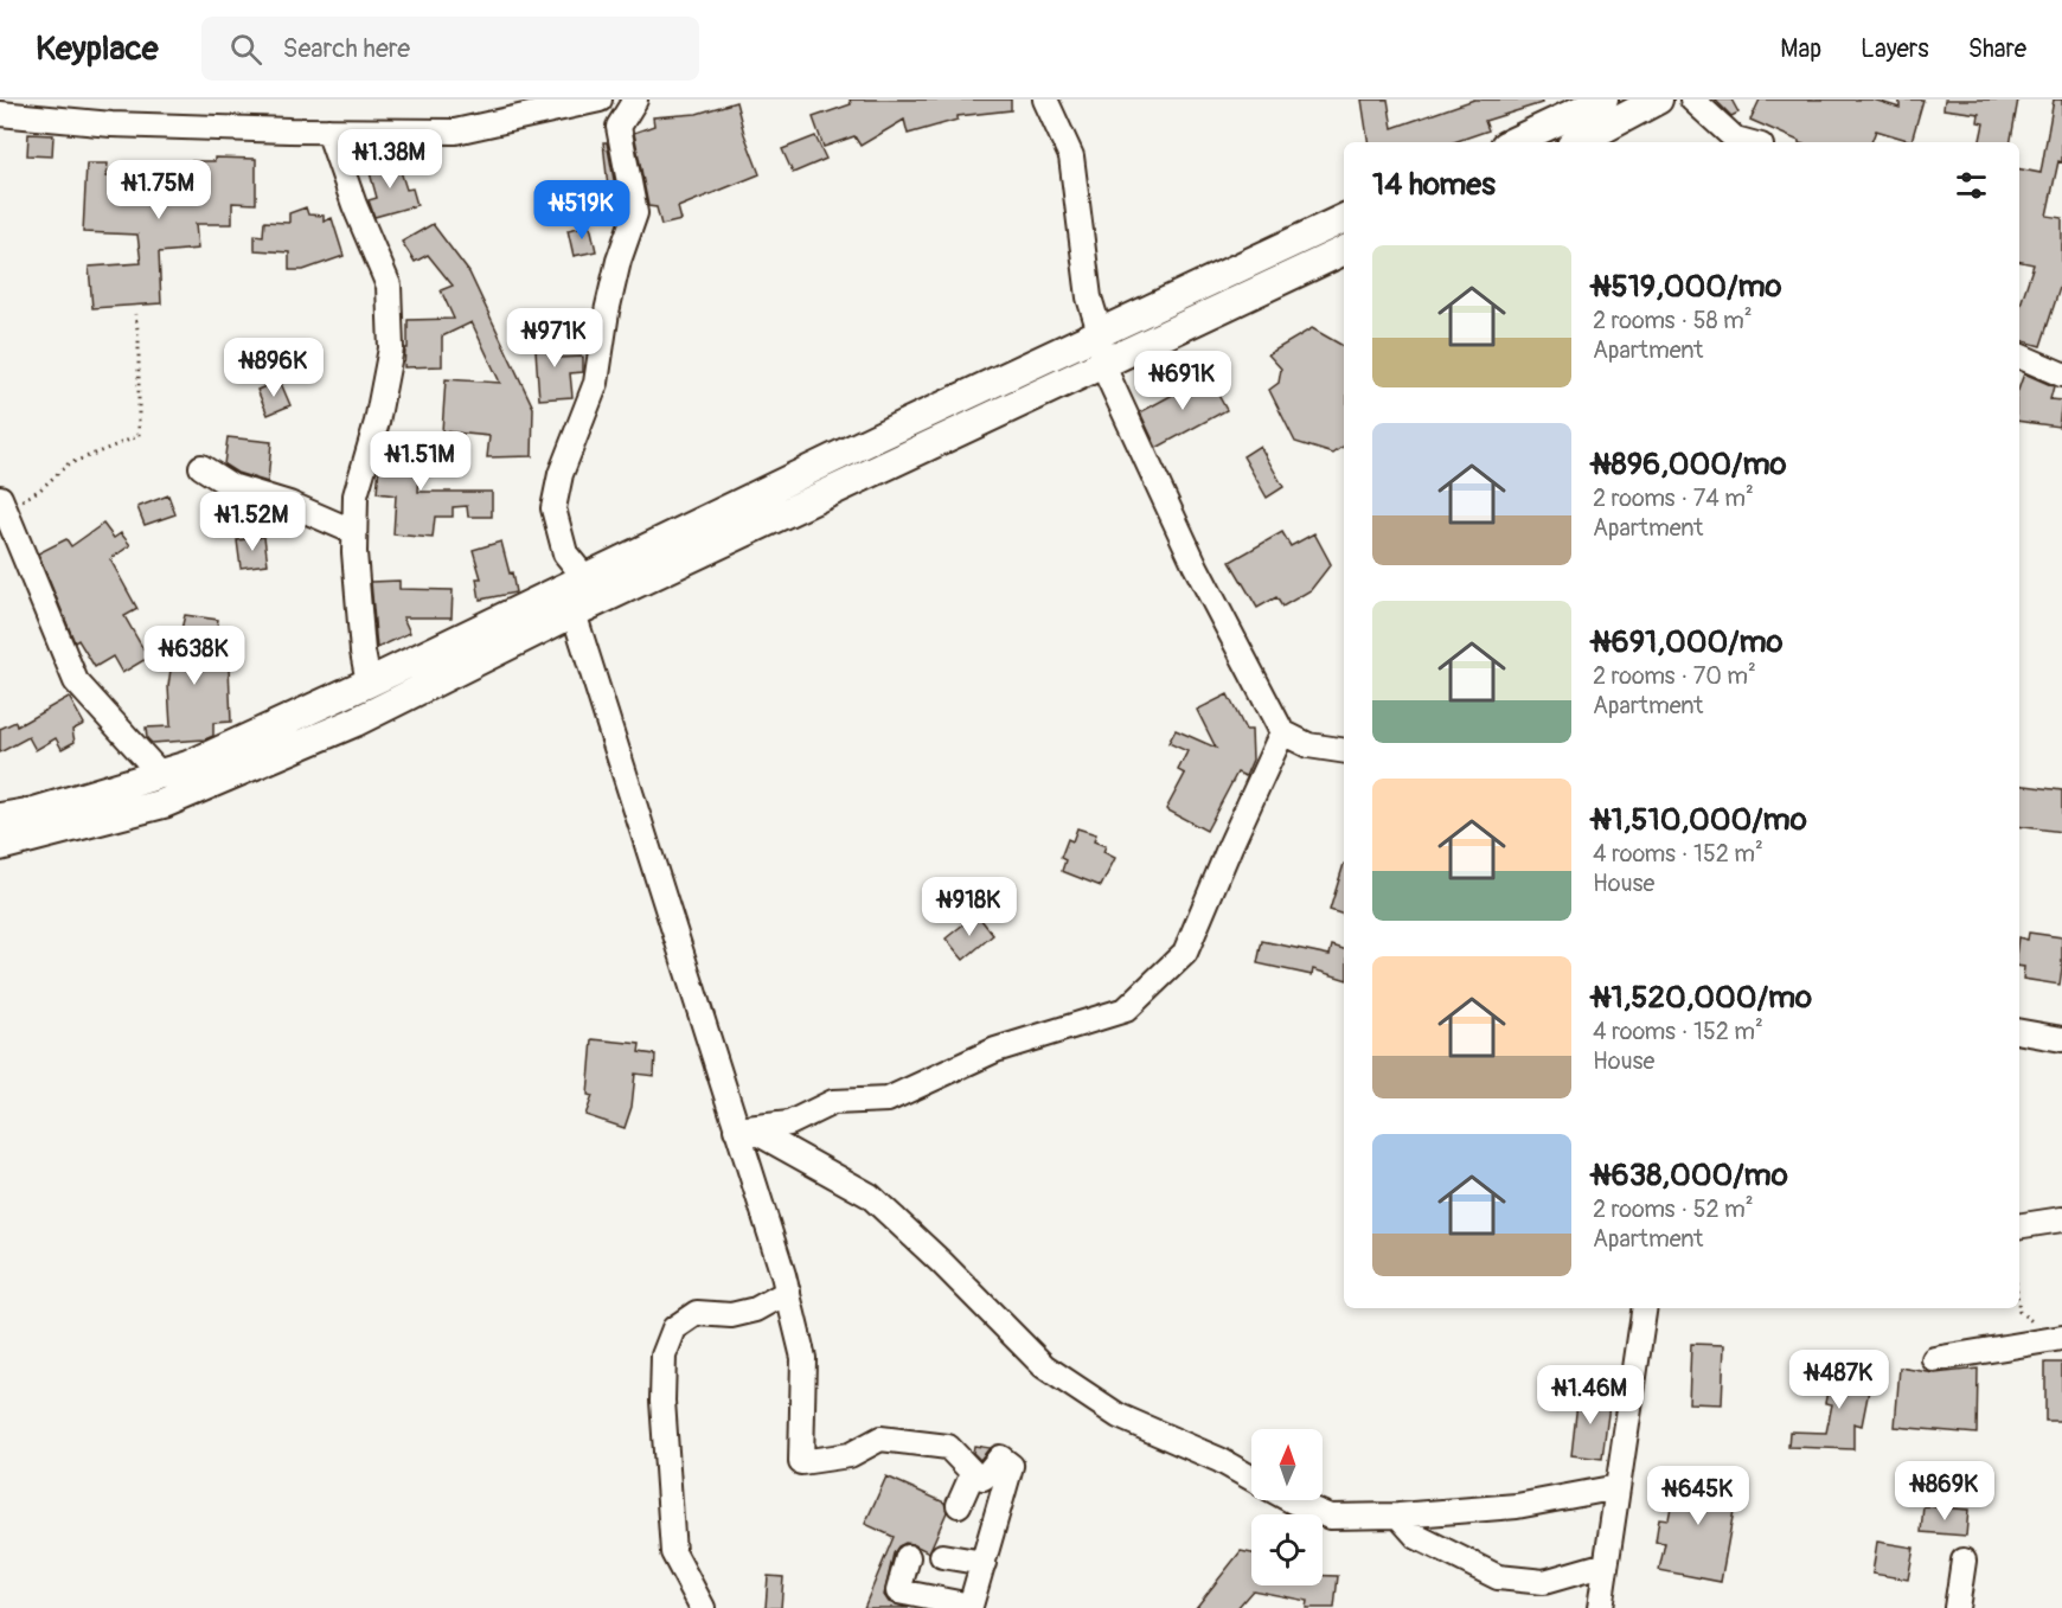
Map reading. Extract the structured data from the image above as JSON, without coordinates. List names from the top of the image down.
{
  "north": "top",
  "page": {
    "header": "Keyplace",
    "search": "Search here",
    "nav": ["Map", "Layers", "Share"],
    "price": [
      "₦1.38M",
      "₦1.75M",
      "₦519K",
      "₦971K",
      "₦896K",
      "₦691K",
      "₦1.51M",
      "₦1.52M",
      "₦638K",
      "₦918K",
      "₦487K",
      "₦1.46M",
      "₦869K",
      "₦645K"
    ],
    "heading": "14 homes",
    "list": [
      {
        "name": "₦519,000/mo",
        "note": "2 rooms · 58 m² · Apartment"
      },
      {
        "name": "₦896,000/mo",
        "note": "2 rooms · 74 m² · Apartment"
      },
      {
        "name": "₦691,000/mo",
        "note": "2 rooms · 70 m² · Apartment"
      },
      {
        "name": "₦1,510,000/mo",
        "note": "4 rooms · 152 m² · House"
      },
      {
        "name": "₦1,520,000/mo",
        "note": "4 rooms · 152 m² · House"
      },
      {
        "name": "₦638,000/mo",
        "note": "2 rooms · 52 m² · Apartment"
      }
    ]
  }
}
